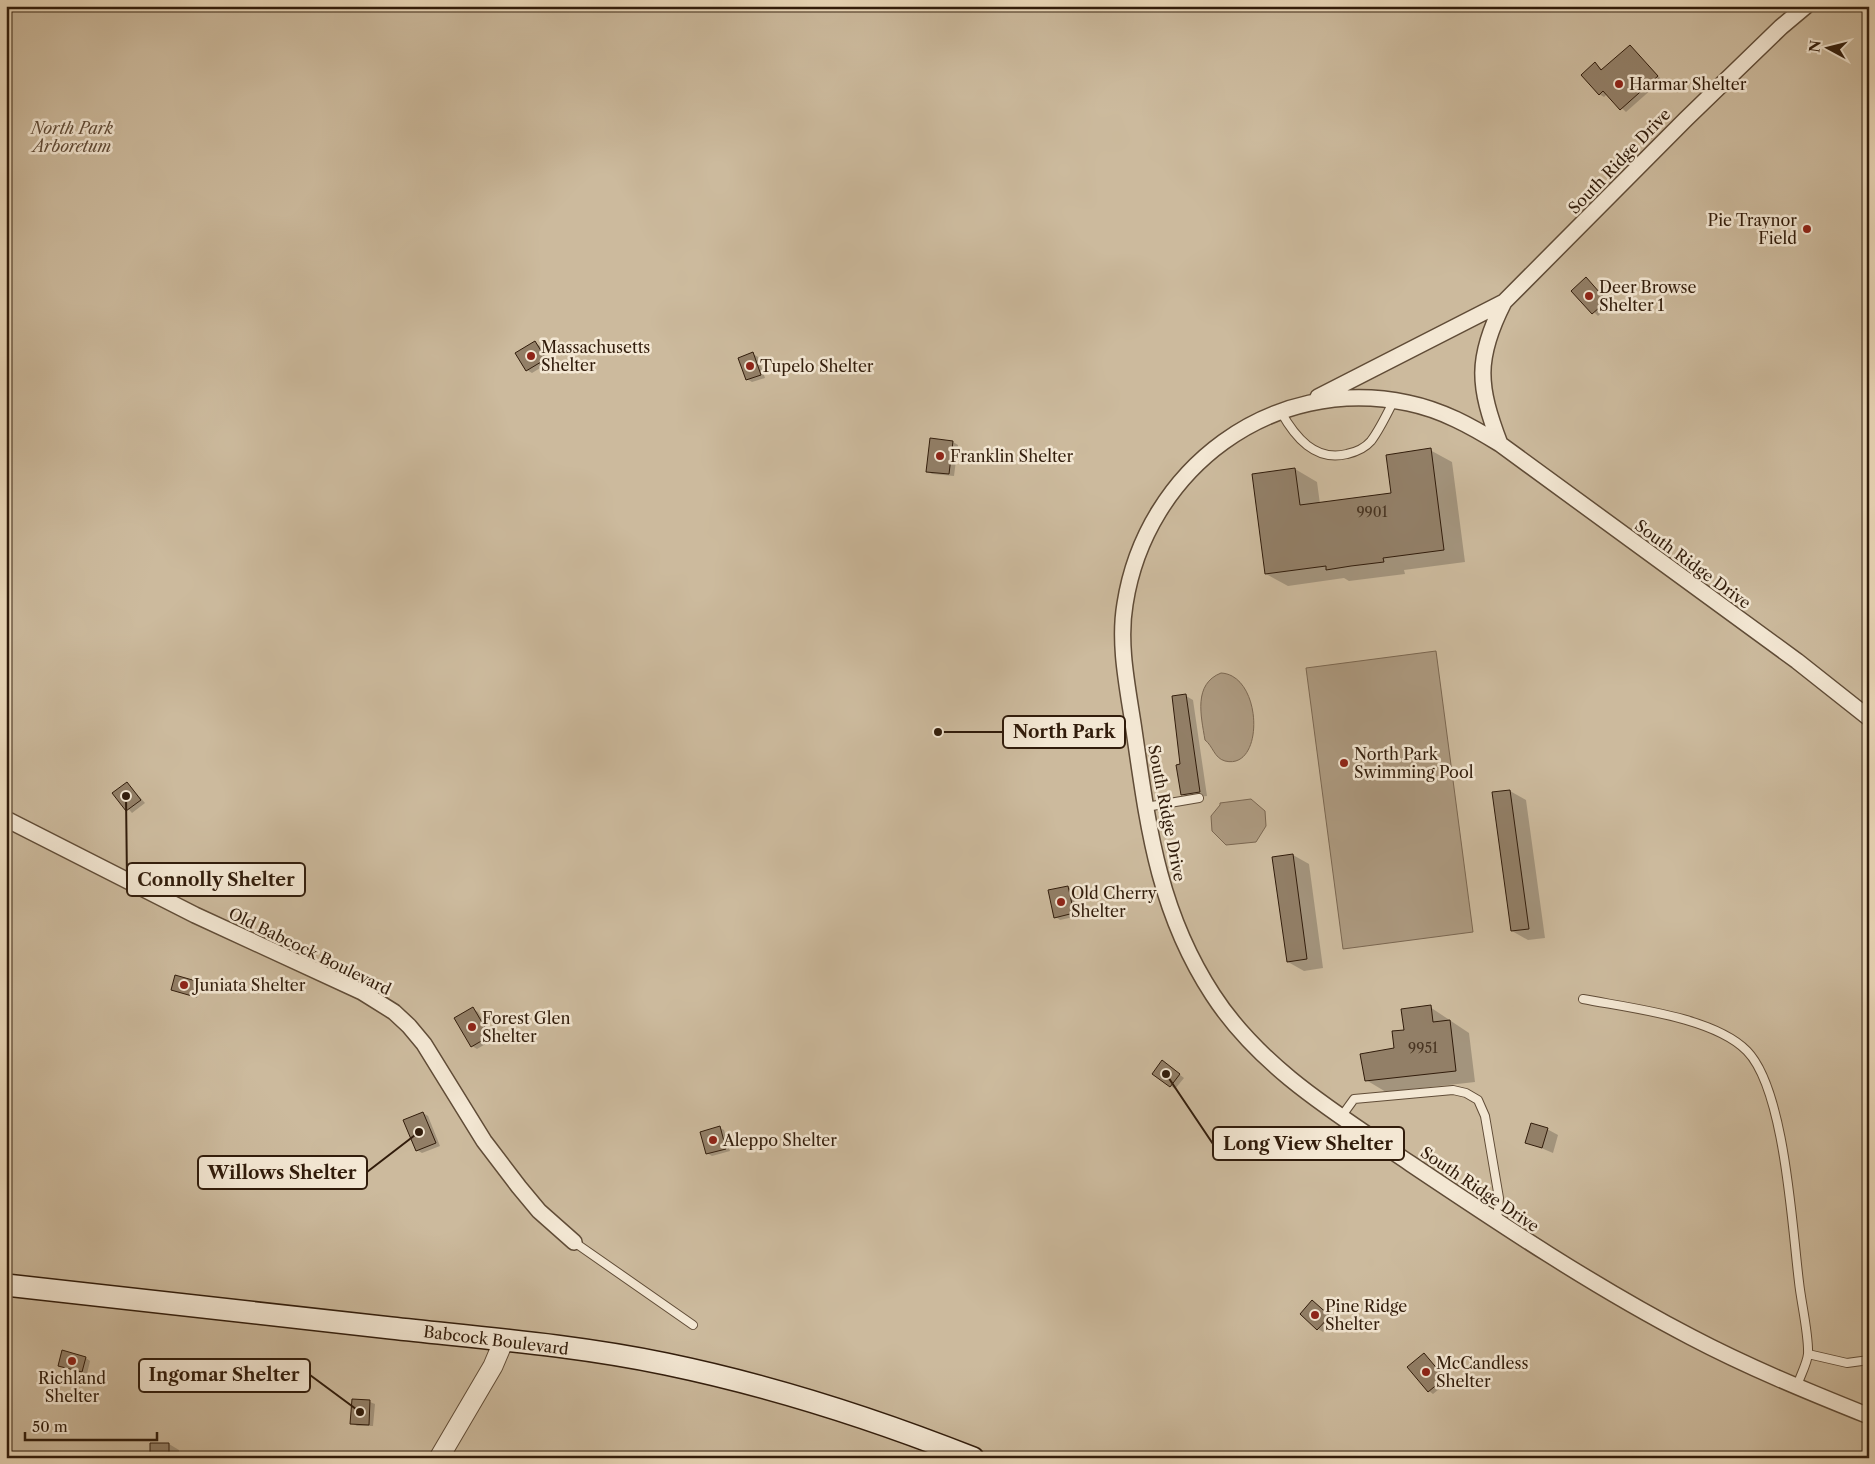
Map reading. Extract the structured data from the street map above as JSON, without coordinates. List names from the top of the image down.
{
  "streets": {
    "main road": ["Babcock Boulevard"],
    "street": ["South Ridge Drive", "Old Babcock Boulevard"]
  },
  "parks": ["North Park Arboretum"],
  "places": [
    "Harmar Shelter",
    "Pie Traynor Field",
    "Deer Browse Shelter 1",
    "Massachusetts Shelter",
    "Tupelo Shelter",
    "Franklin Shelter",
    "North Park",
    "North Park Swimming Pool",
    "Connolly Shelter",
    "Old Cherry Shelter",
    "Juniata Shelter",
    "Forest Glen Shelter",
    "Long View Shelter",
    "Willows Shelter",
    "Aleppo Shelter",
    "Pine Ridge Shelter",
    "Richland Shelter",
    "McCandless Shelter",
    "Ingomar Shelter"
  ],
  "house_numbers": ["9901", "9951"],
  "scale_bar": "50 m",
  "north": "left"
}
